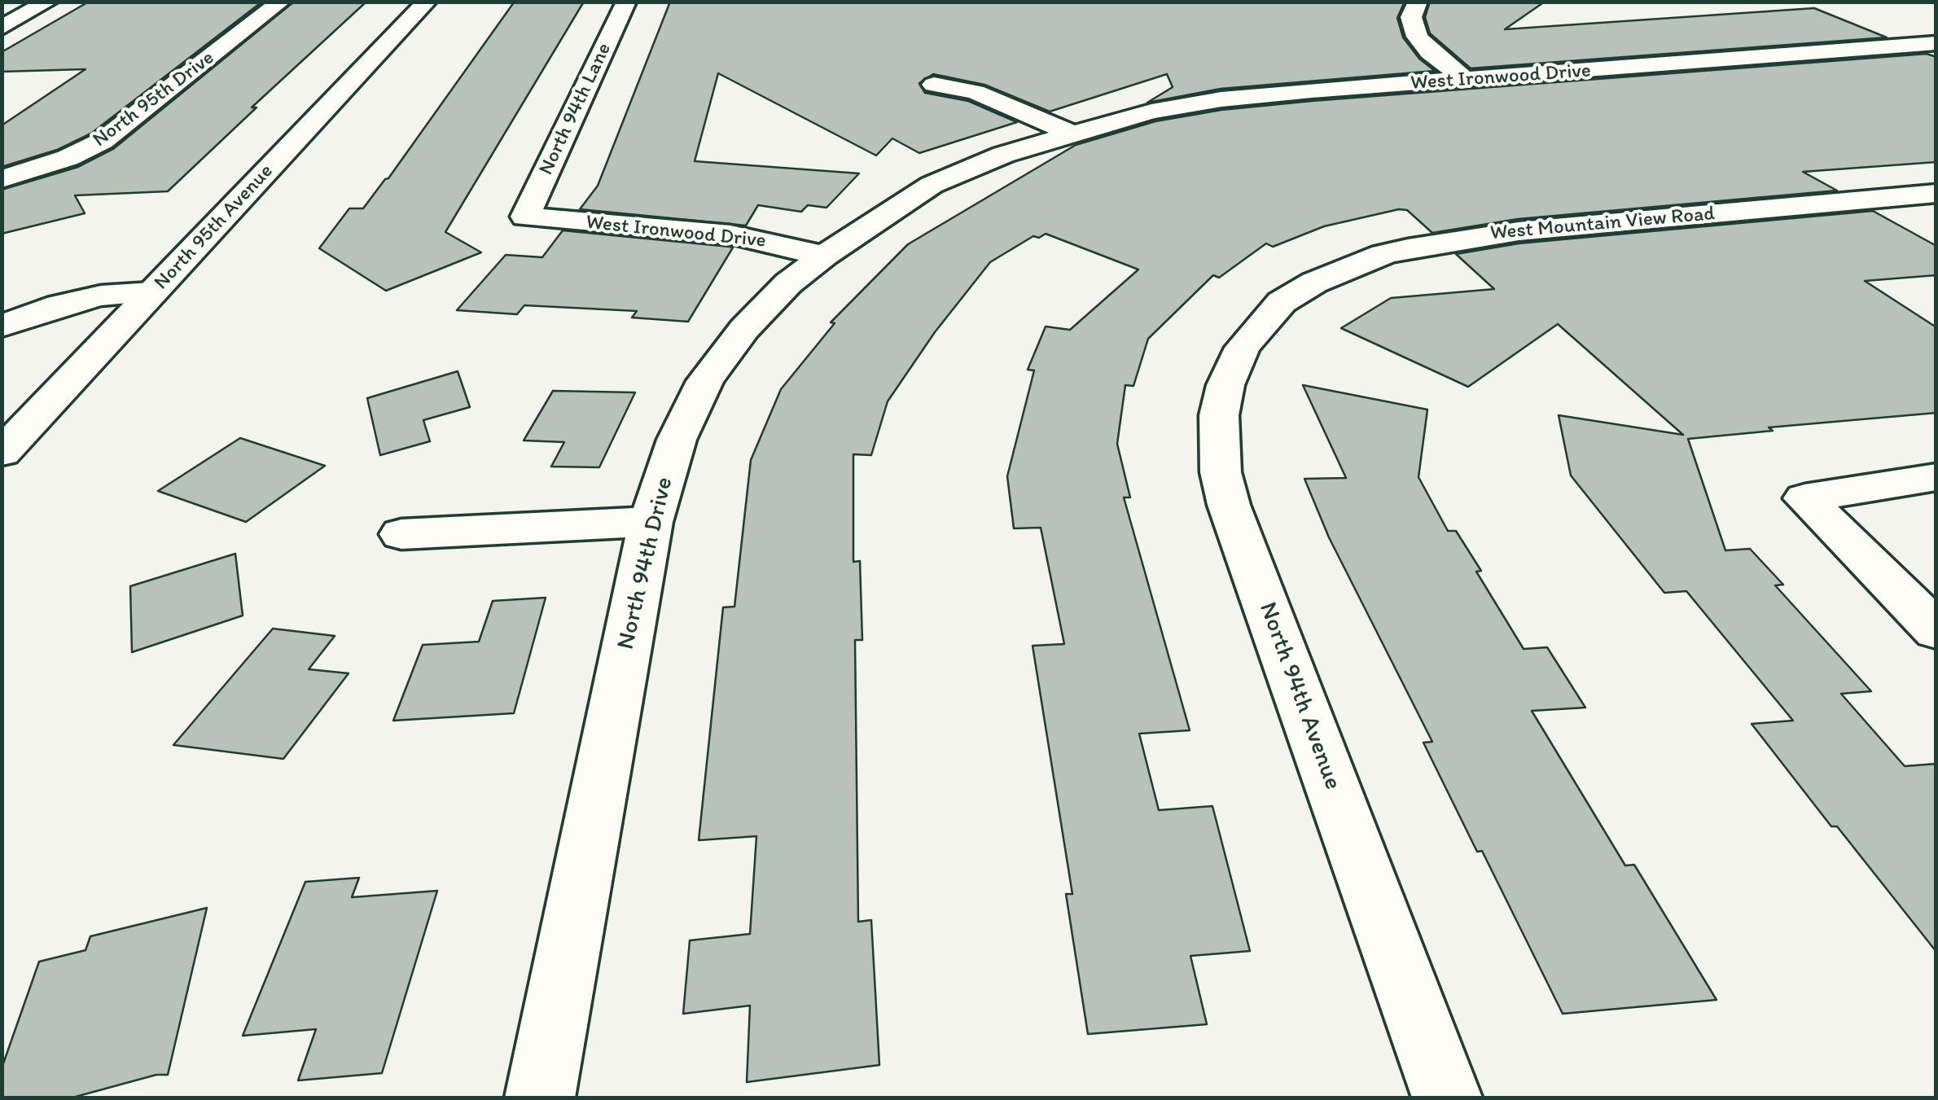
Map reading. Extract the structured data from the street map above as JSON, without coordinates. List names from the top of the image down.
{
  "streets": {
    "street": [
      "West Ironwood Drive",
      "North 95th Drive",
      "North 94th Lane",
      "West Mountain View Road",
      "North 95th Avenue",
      "North 94th Drive",
      "North 94th Avenue"
    ]
  },
  "crossings": [
    ["West Ironwood Drive", "North 94th Lane"],
    ["West Ironwood Drive", "North 94th Drive"],
    ["West Mountain View Road", "North 94th Avenue"]
  ]
}
